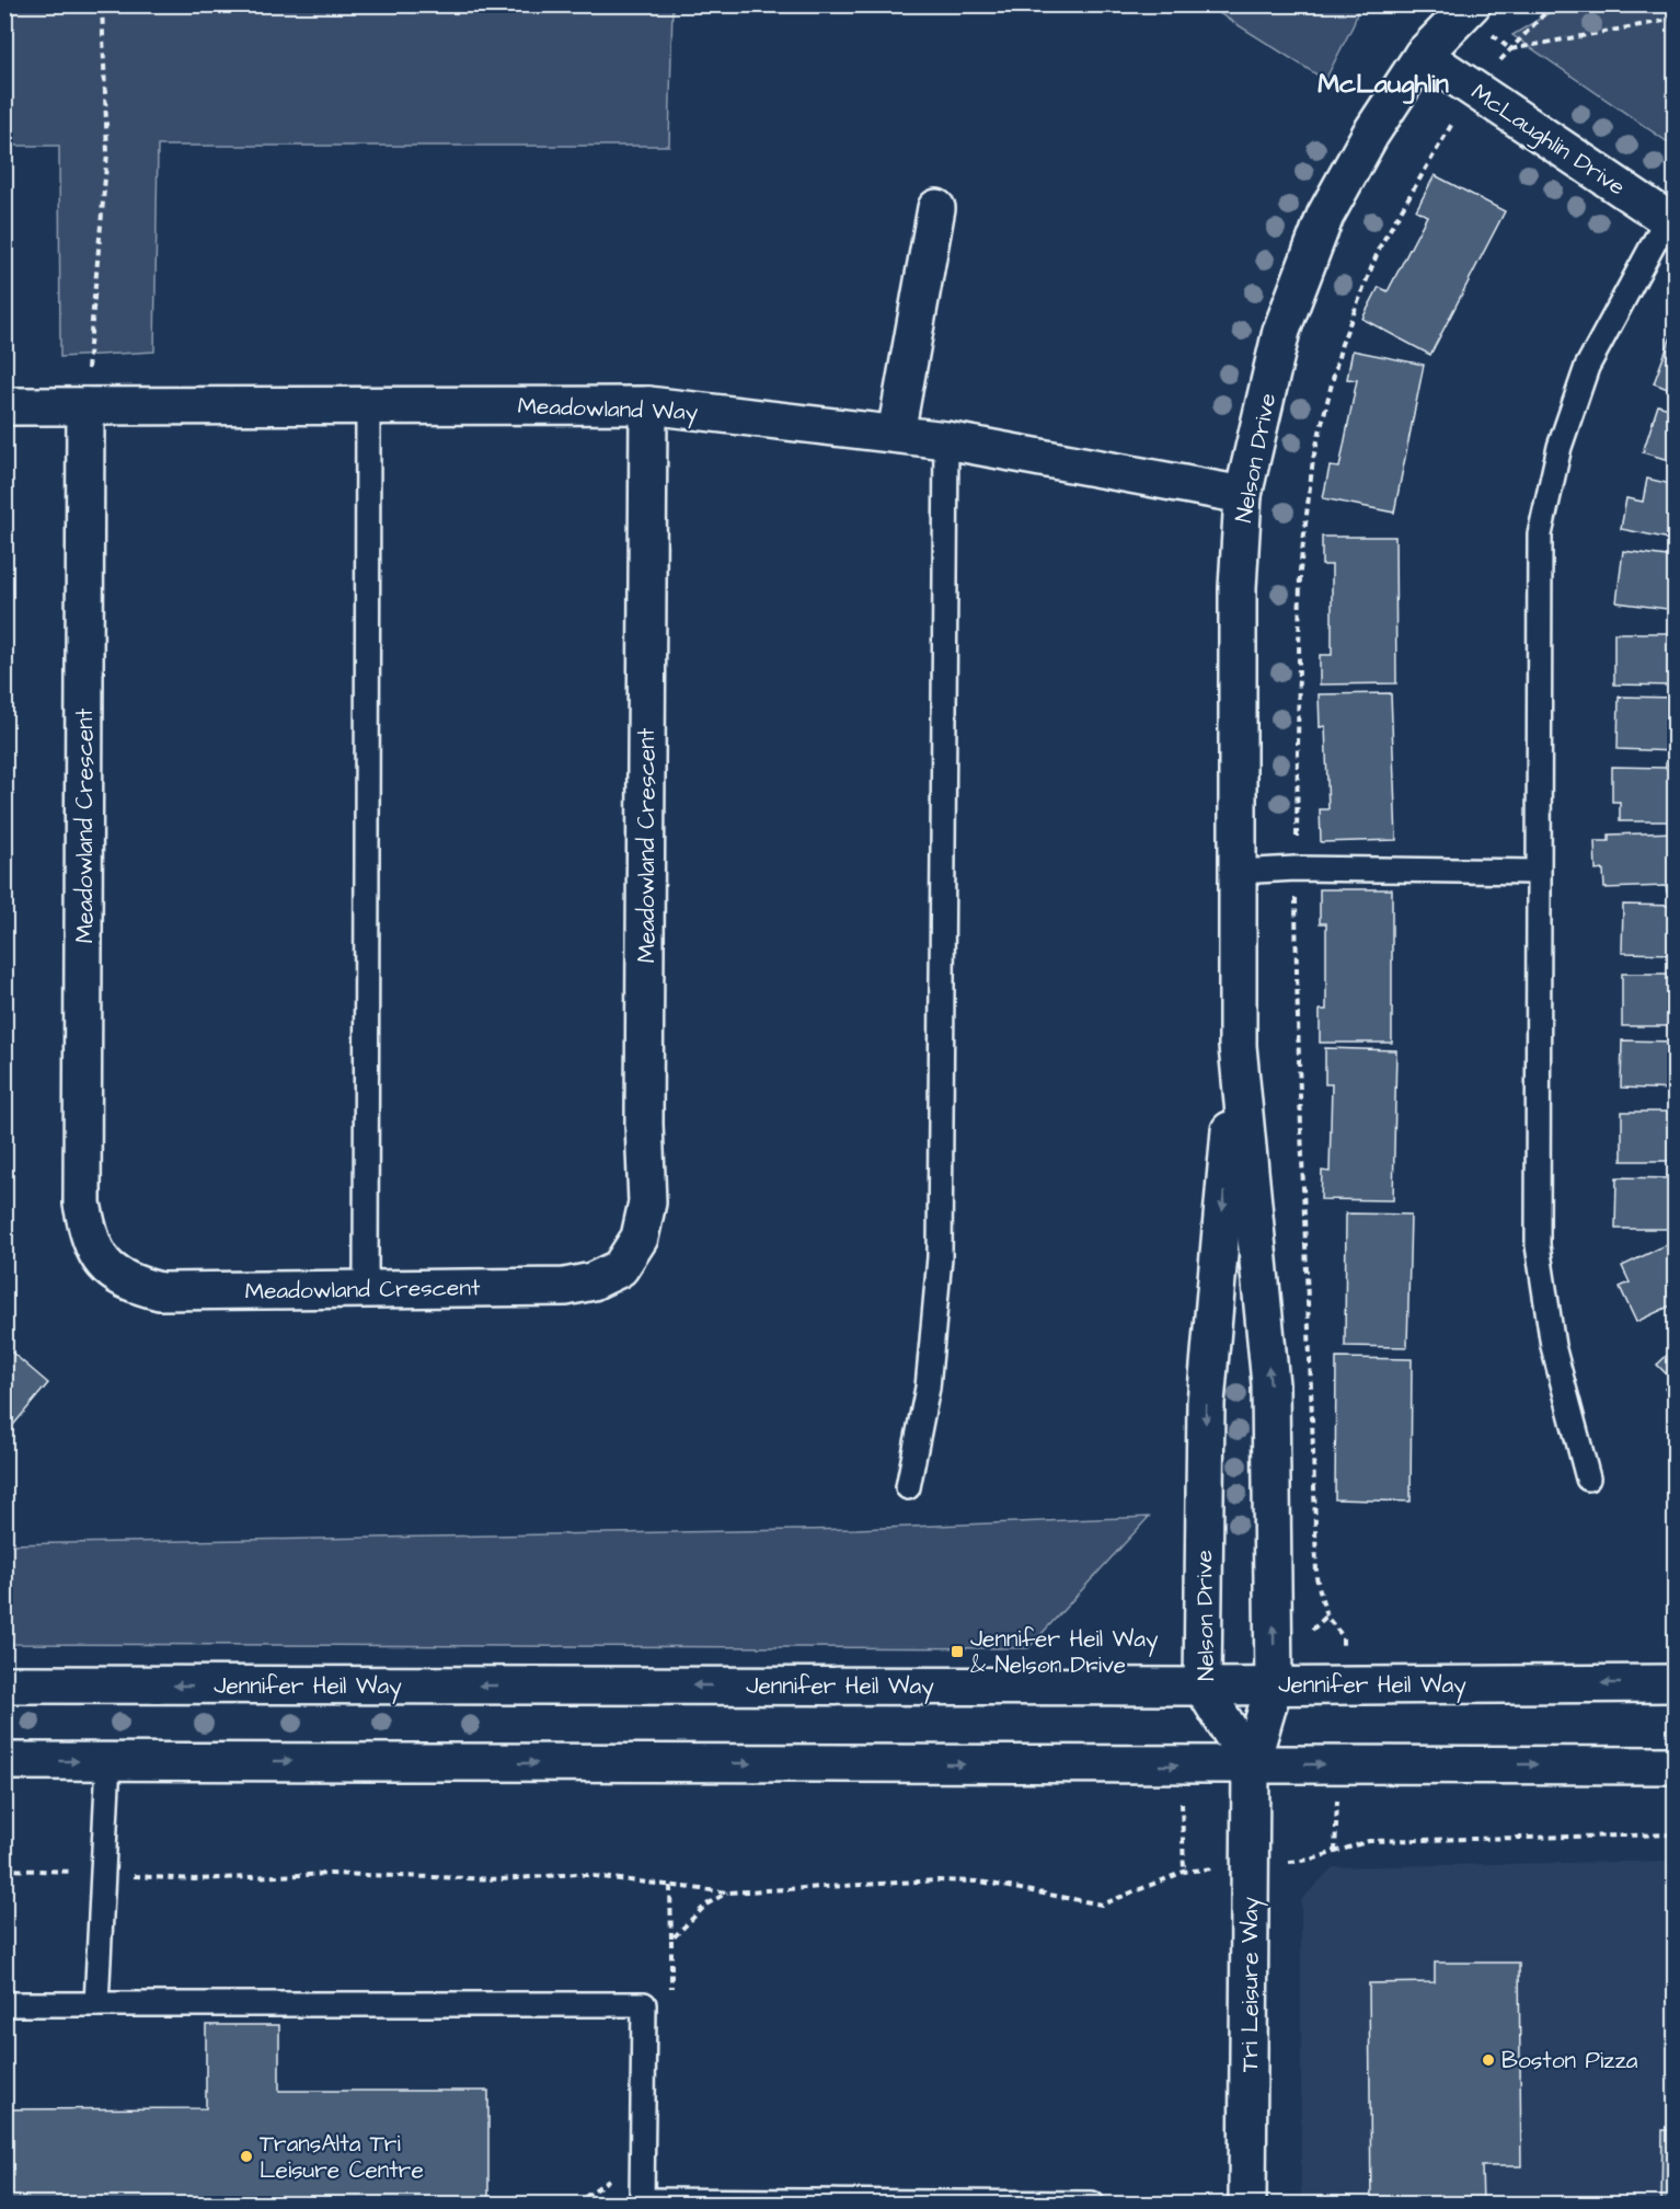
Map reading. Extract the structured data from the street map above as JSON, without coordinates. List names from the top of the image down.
{
  "streets": {
    "street": [
      "McLaughlin Drive",
      "Meadowland Way",
      "Nelson Drive",
      "Meadowland Crescent",
      "Jennifer Heil Way",
      "Tri Leisure Way"
    ]
  },
  "crossings": [
    ["McLaughlin Drive", "Nelson Drive"],
    ["Meadowland Way", "Nelson Drive"],
    ["Meadowland Way", "Meadowland Crescent"],
    ["Nelson Drive", "Jennifer Heil Way"],
    ["Nelson Drive", "Tri Leisure Way"]
  ],
  "districts": ["McLaughlin"],
  "places": {
    "transit": ["Jennifer Heil Way & Nelson Drive"],
    "other": ["Boston Pizza", "TransAlta Tri Leisure Centre"]
  }
}
